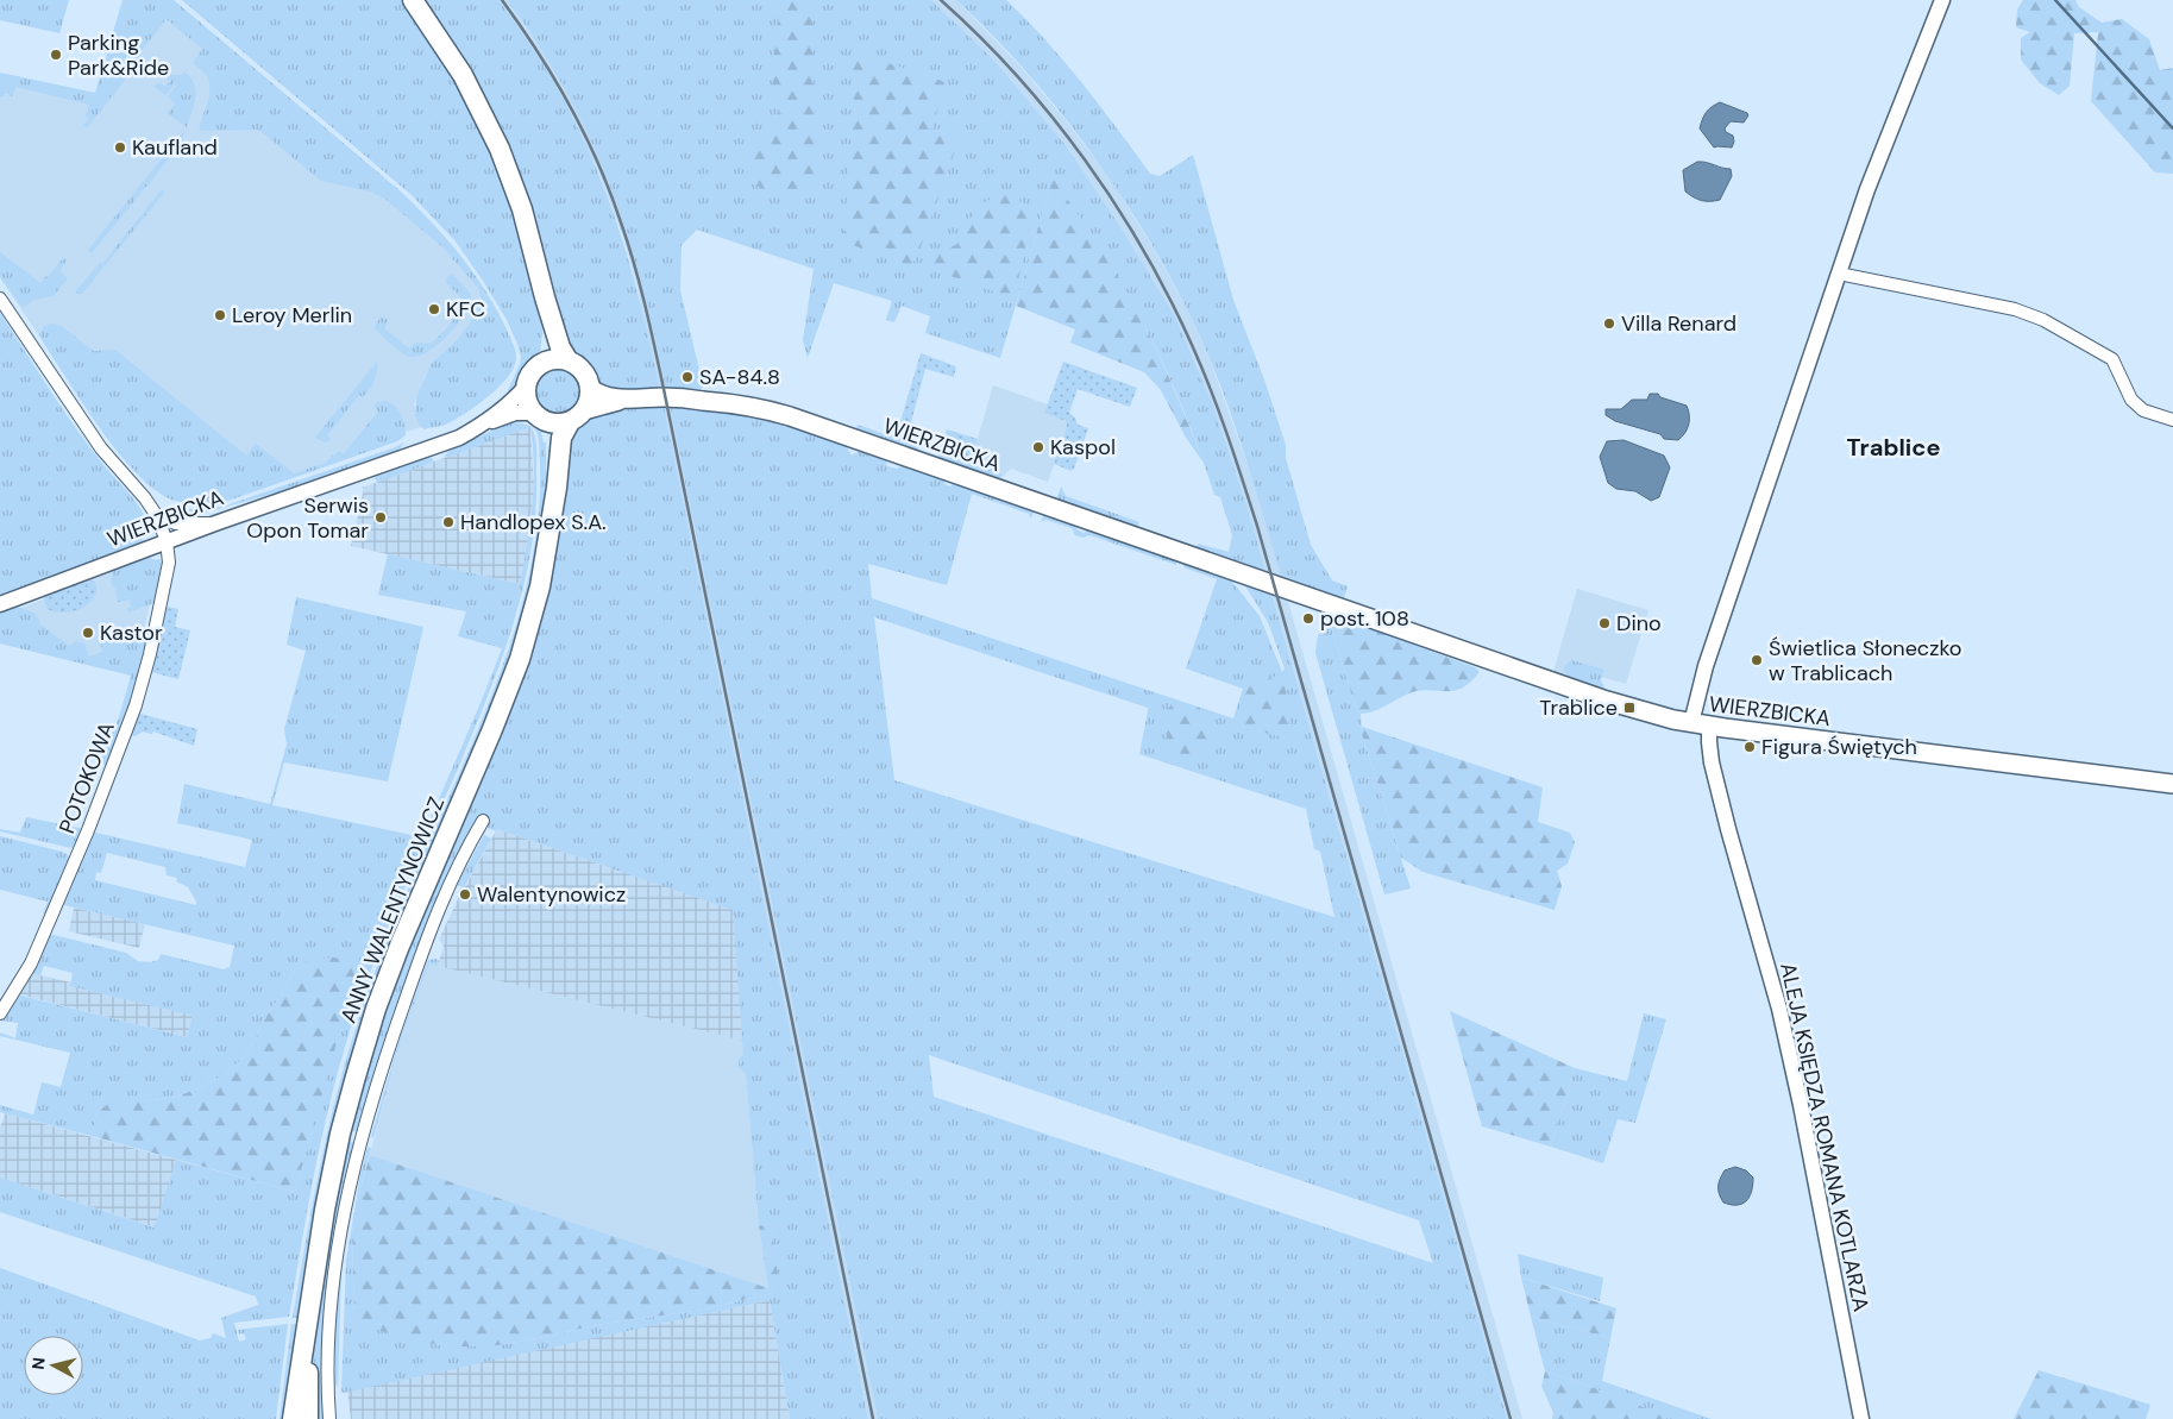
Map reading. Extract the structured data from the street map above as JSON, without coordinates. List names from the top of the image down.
{
  "streets": {
    "main road": ["WIERZBICKA", "ANNY WALENTYNOWICZ"],
    "street": ["POTOKOWA", "ALEJA KSIĘDZA ROMANA KOTLARZA"]
  },
  "crossings": [
    ["WIERZBICKA", "POTOKOWA"],
    ["WIERZBICKA", "ANNY WALENTYNOWICZ"],
    ["WIERZBICKA", "ALEJA KSIĘDZA ROMANA KOTLARZA"]
  ],
  "districts": ["Trablice"],
  "places": {
    "other": [
      "Parking Park&Ride",
      "Kaufland",
      "KFC",
      "Leroy Merlin",
      "Villa Renard",
      "SA-84.8",
      "Kaspol",
      "Serwis Opon Tomar",
      "Handlopex S.A.",
      "post. 108",
      "Dino",
      "Kastor",
      "Świetlica Słoneczko w Trablicach",
      "Figura Świętych",
      "Walentynowicz"
    ],
    "transit": ["Trablice"]
  },
  "north": "left"
}
